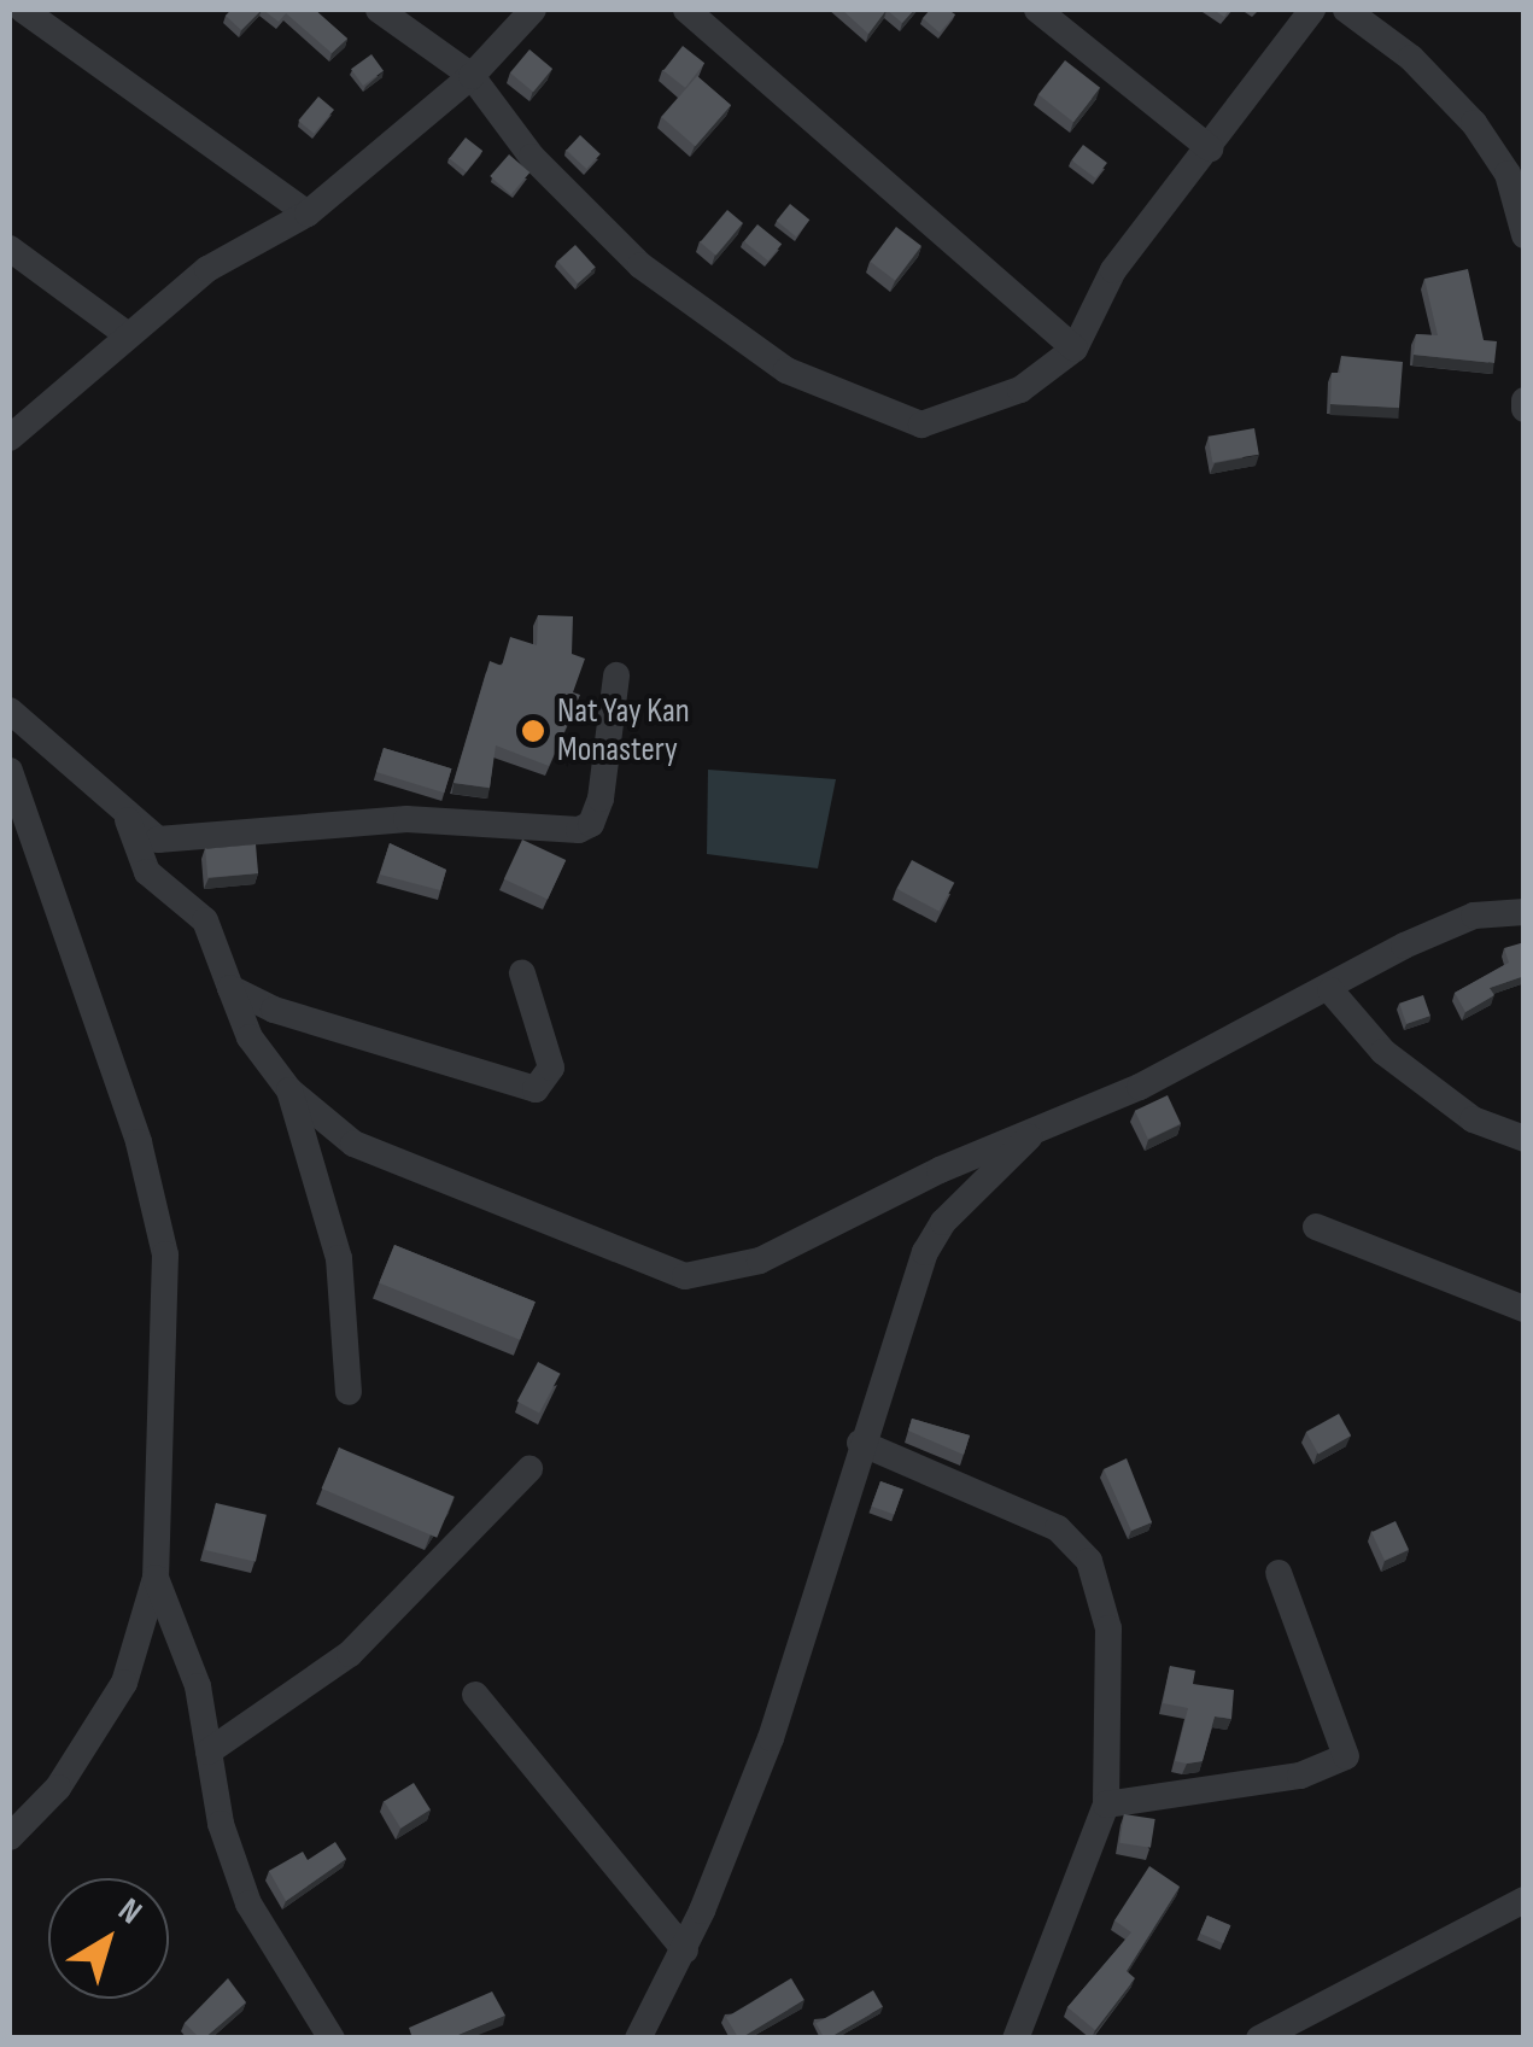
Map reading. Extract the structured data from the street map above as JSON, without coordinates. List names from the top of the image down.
{
  "places": ["Nat Yay Kan Monastery"],
  "north": "top right"
}
